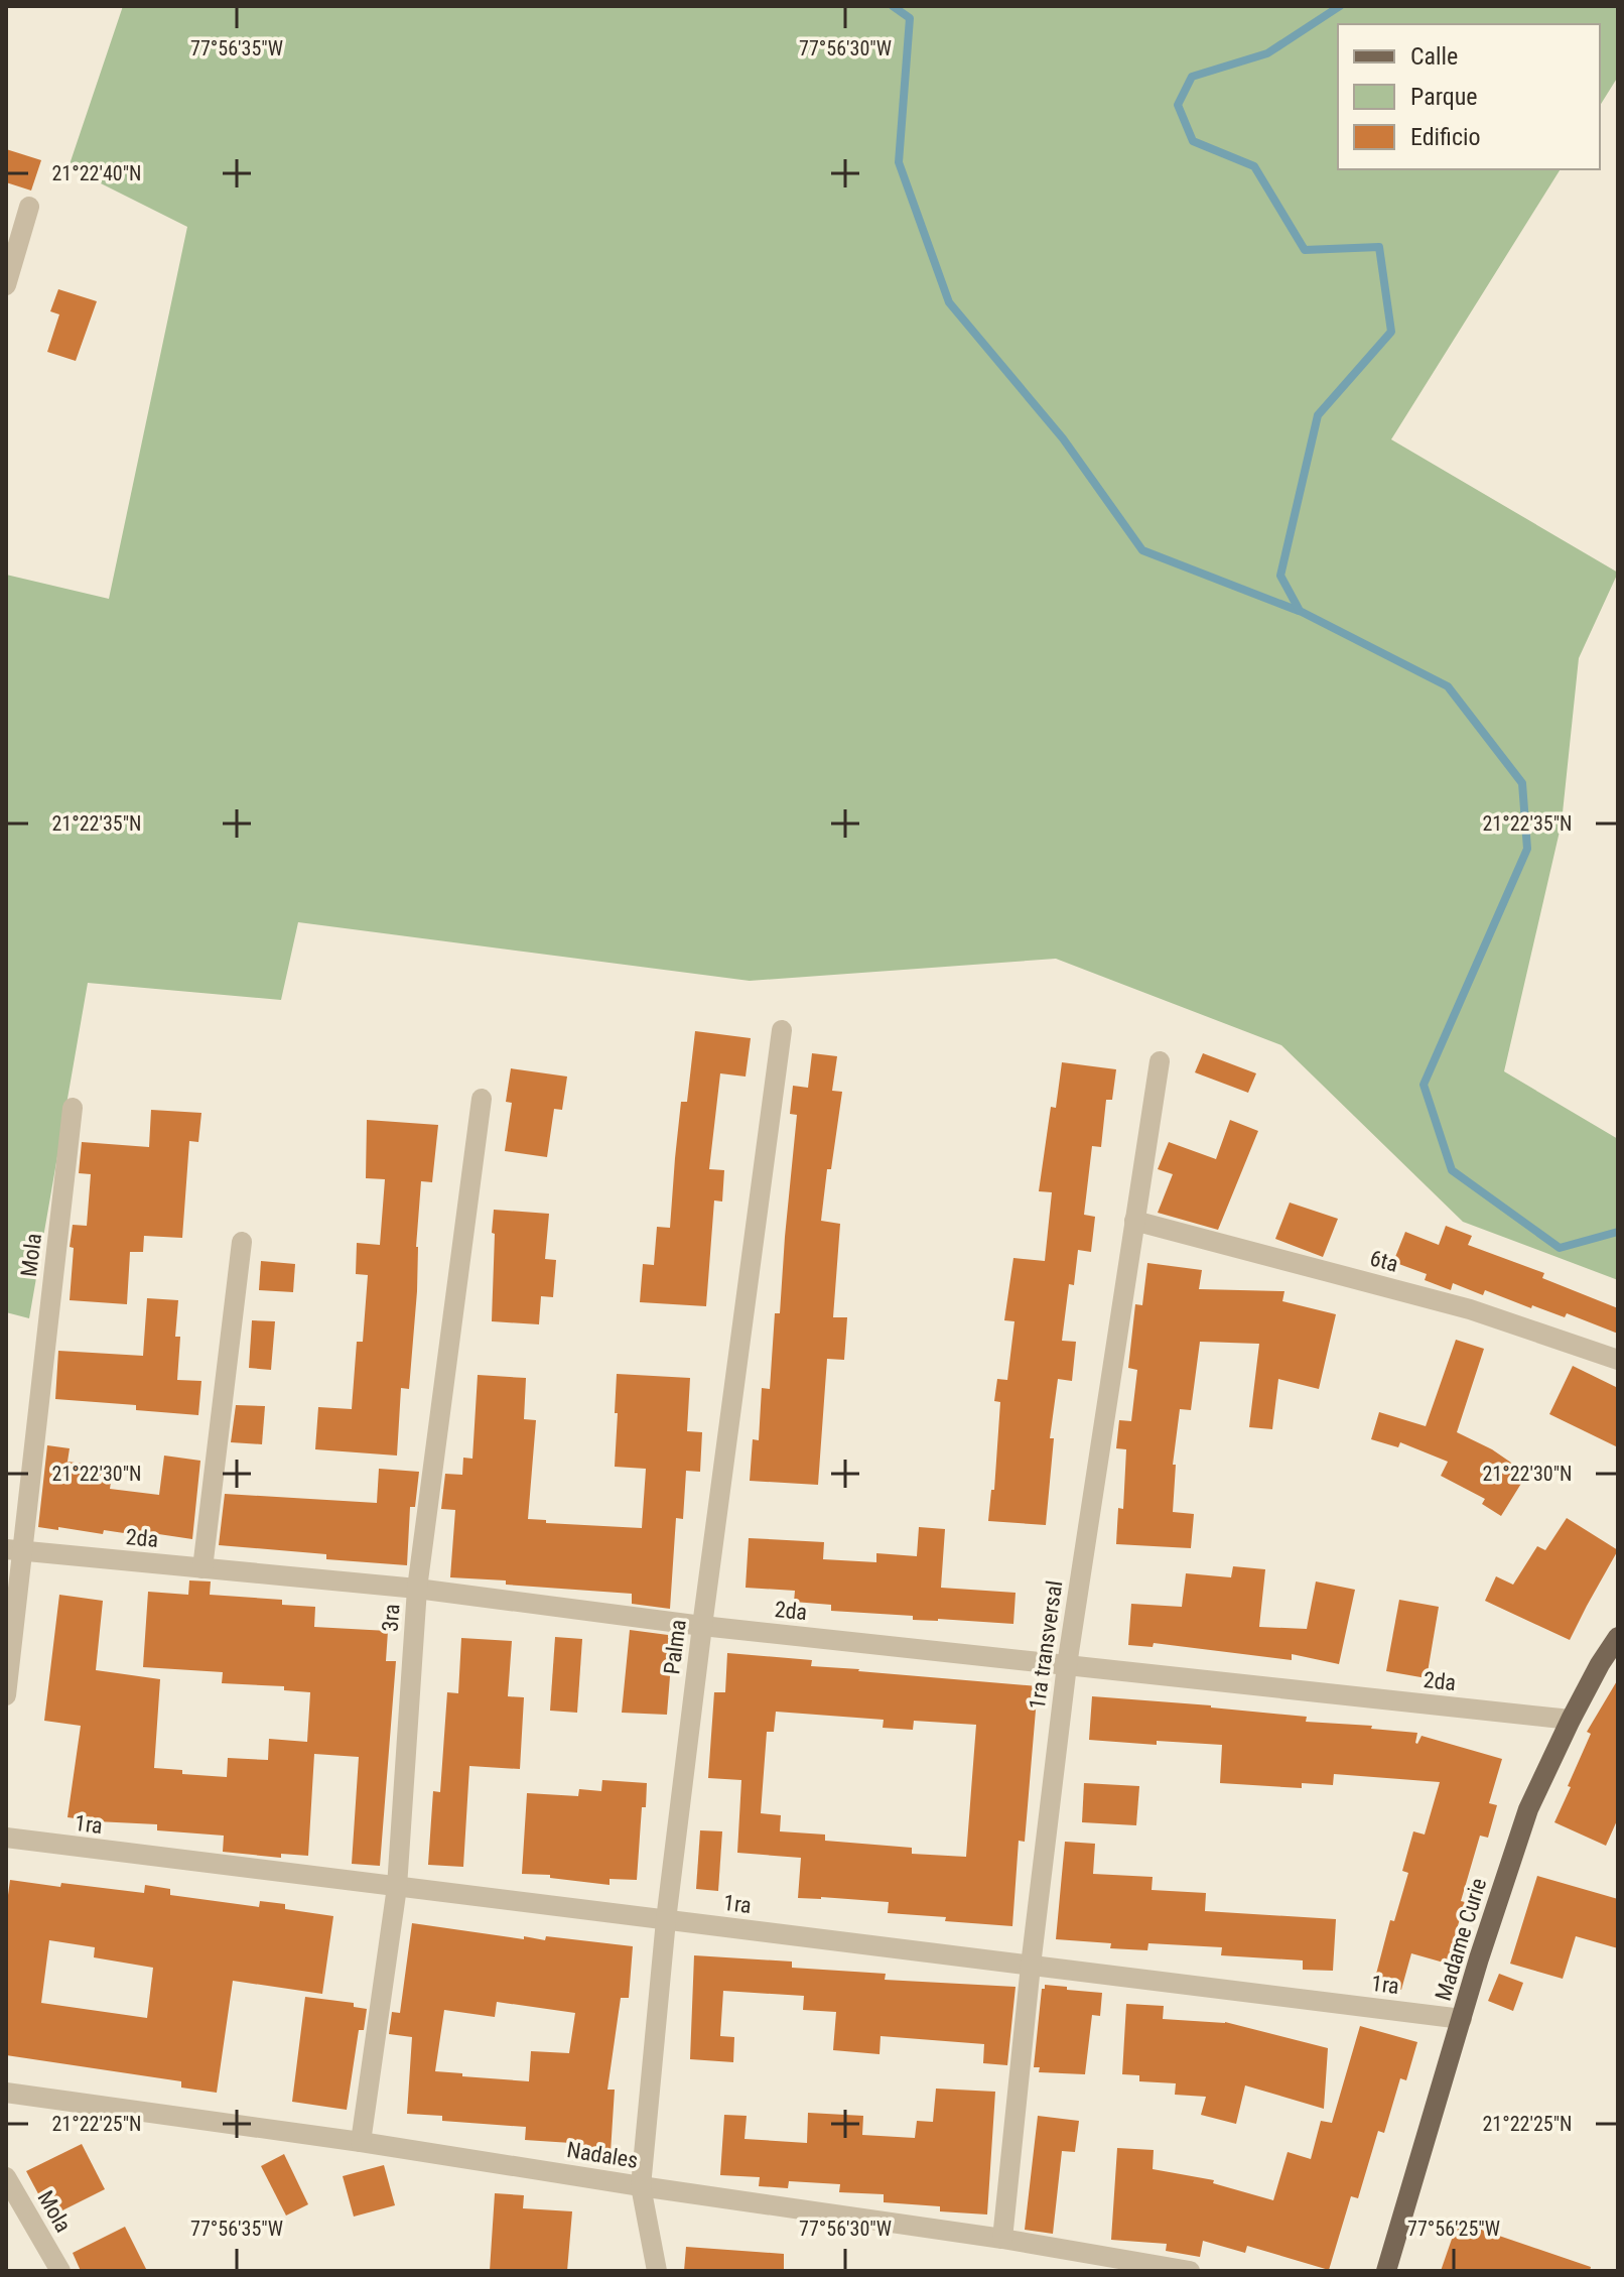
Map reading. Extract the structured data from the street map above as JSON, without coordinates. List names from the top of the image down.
{
  "streets": {
    "main road": ["Madame Curie"],
    "street": [
      "Mola",
      "6ta",
      "2da",
      "3ra",
      "1ra transversal",
      "Palma",
      "1ra",
      "Nadales"
    ]
  },
  "crossings": [
    ["Mola", "2da"],
    ["6ta", "1ra transversal"],
    ["2da", "3ra"],
    ["2da", "1ra transversal"],
    ["2da", "Palma"],
    ["2da", "Madame Curie"],
    ["3ra", "1ra"],
    ["3ra", "Nadales"],
    ["1ra transversal", "1ra"],
    ["1ra transversal", "Nadales"],
    ["Palma", "1ra"],
    ["Palma", "Nadales"],
    ["1ra", "Madame Curie"]
  ],
  "legend": ["Calle", "Parque", "Edificio"],
  "coordinates": [
    "77°56'35\"W",
    "77°56'30\"W",
    "21°22'40\"N",
    "21°22'35\"N",
    "21°22'30\"N",
    "21°22'25\"N",
    "77°56'25\"W"
  ]
}
